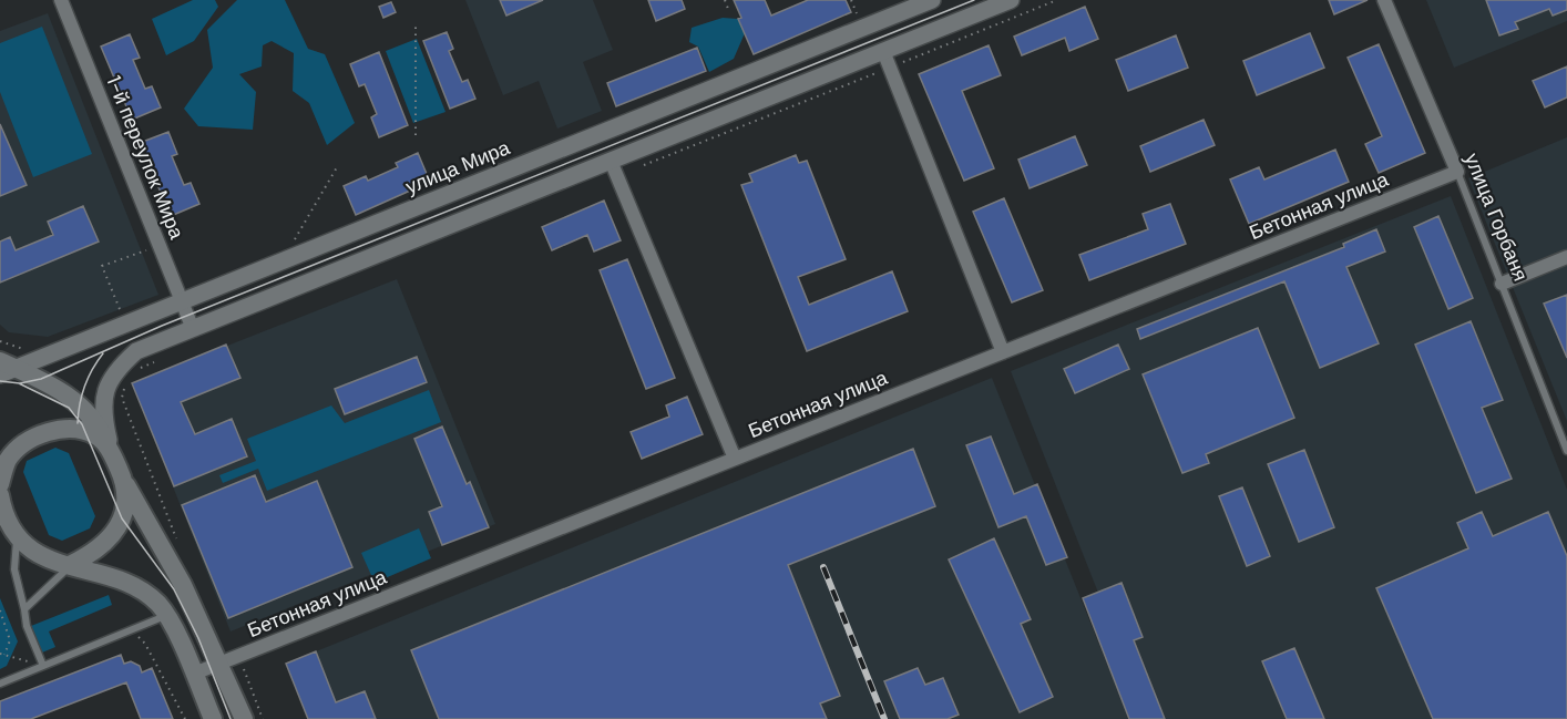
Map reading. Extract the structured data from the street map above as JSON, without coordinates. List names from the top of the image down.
{
  "streets": {
    "street": [
      "1-й переулок Мира",
      "улица Мира",
      "Бетонная улица",
      "улица Горбаня"
    ]
  },
  "crossings": [
    ["1-й переулок Мира", "улица Мира"],
    ["Бетонная улица", "улица Горбаня"]
  ]
}
